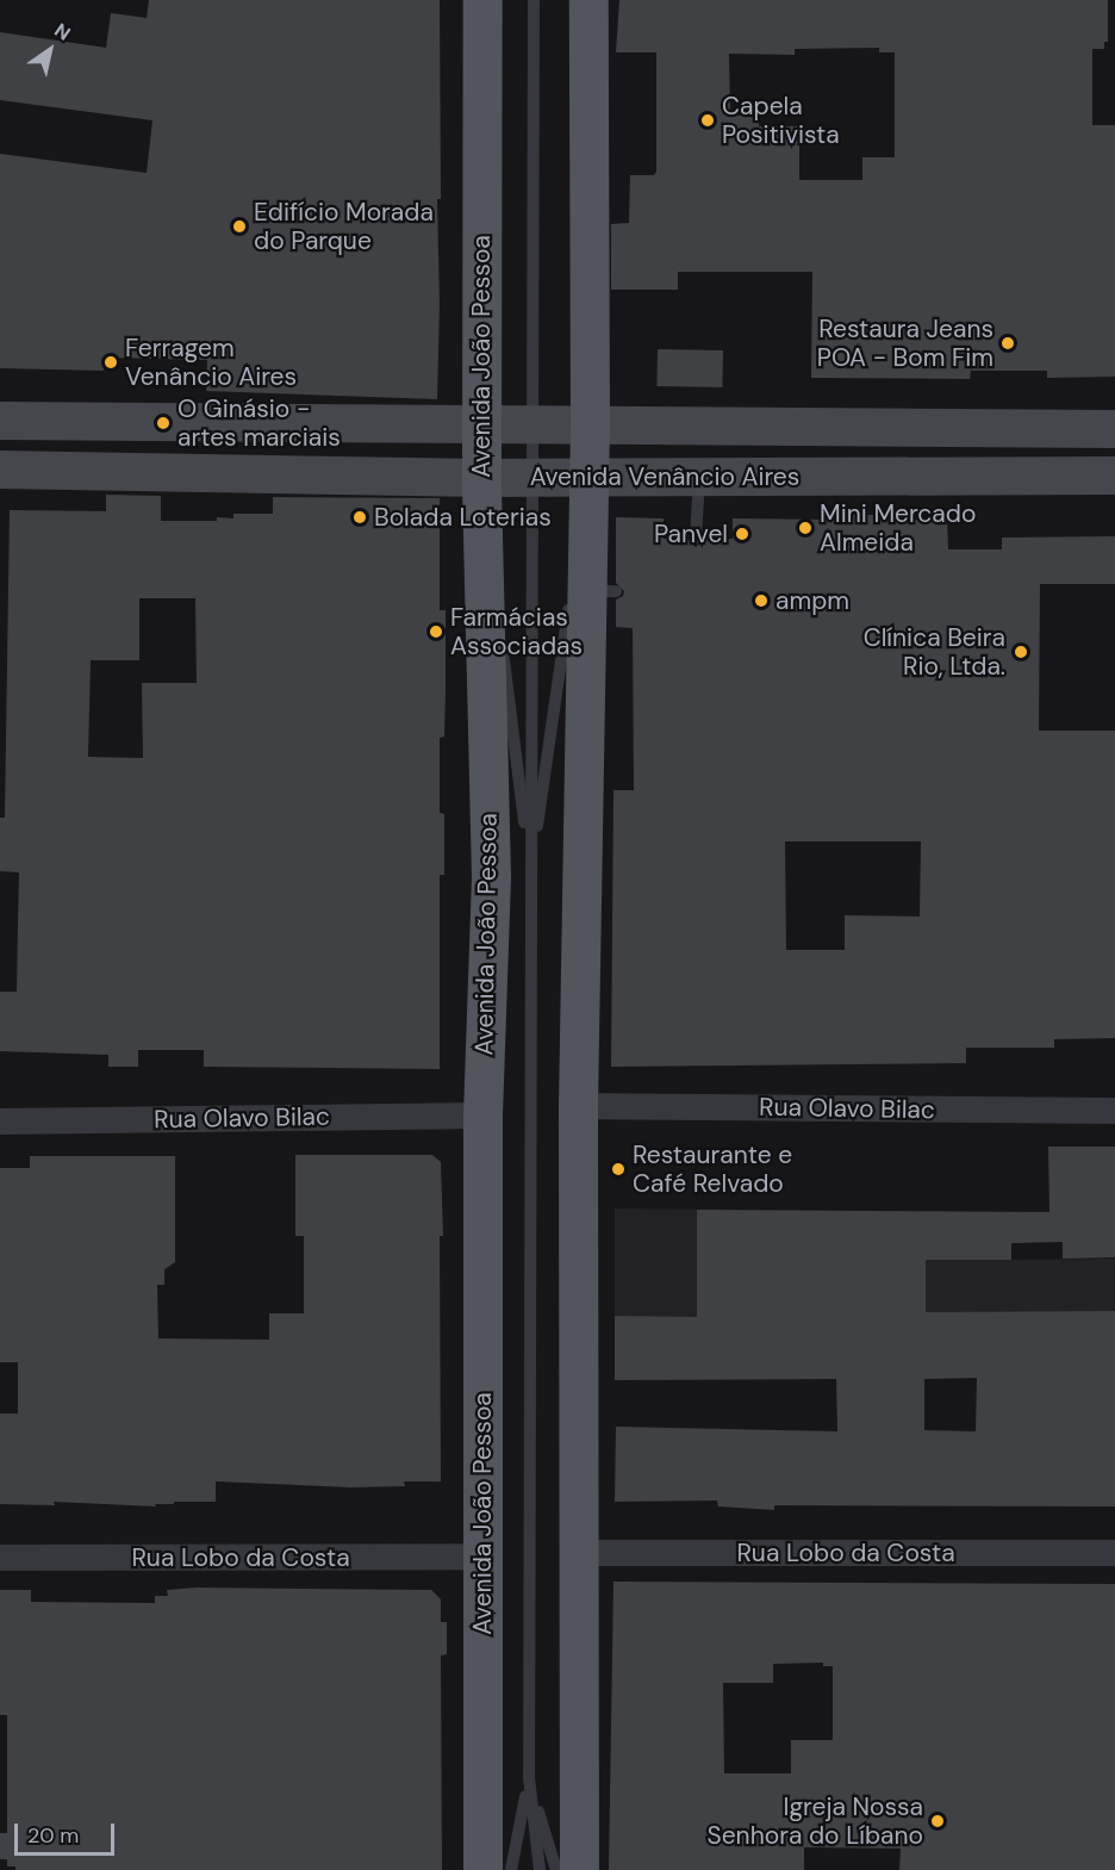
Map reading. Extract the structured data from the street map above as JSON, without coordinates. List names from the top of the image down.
{
  "streets": {
    "main road": ["Avenida João Pessoa", "Avenida Venâncio Aires"],
    "street": ["Rua Olavo Bilac", "Rua Lobo da Costa"]
  },
  "crossings": [
    ["Avenida João Pessoa", "Avenida Venâncio Aires"],
    ["Avenida João Pessoa", "Rua Olavo Bilac"],
    ["Avenida João Pessoa", "Rua Lobo da Costa"]
  ],
  "places": [
    "Capela Positivista",
    "Edifício Morada do Parque",
    "Restaura Jeans POA - Bom Fim",
    "Ferragem Venâncio Aires",
    "O Ginásio - artes marciais",
    "Bolada Loterias",
    "Mini Mercado Almeida",
    "Panvel",
    "ampm",
    "Farmácias Associadas",
    "Clínica Beira Rio, Ltda.",
    "Restaurante e Café Relvado",
    "Igreja Nossa Senhora do Líbano"
  ],
  "scale_bar": "20 m",
  "north": "top right"
}
